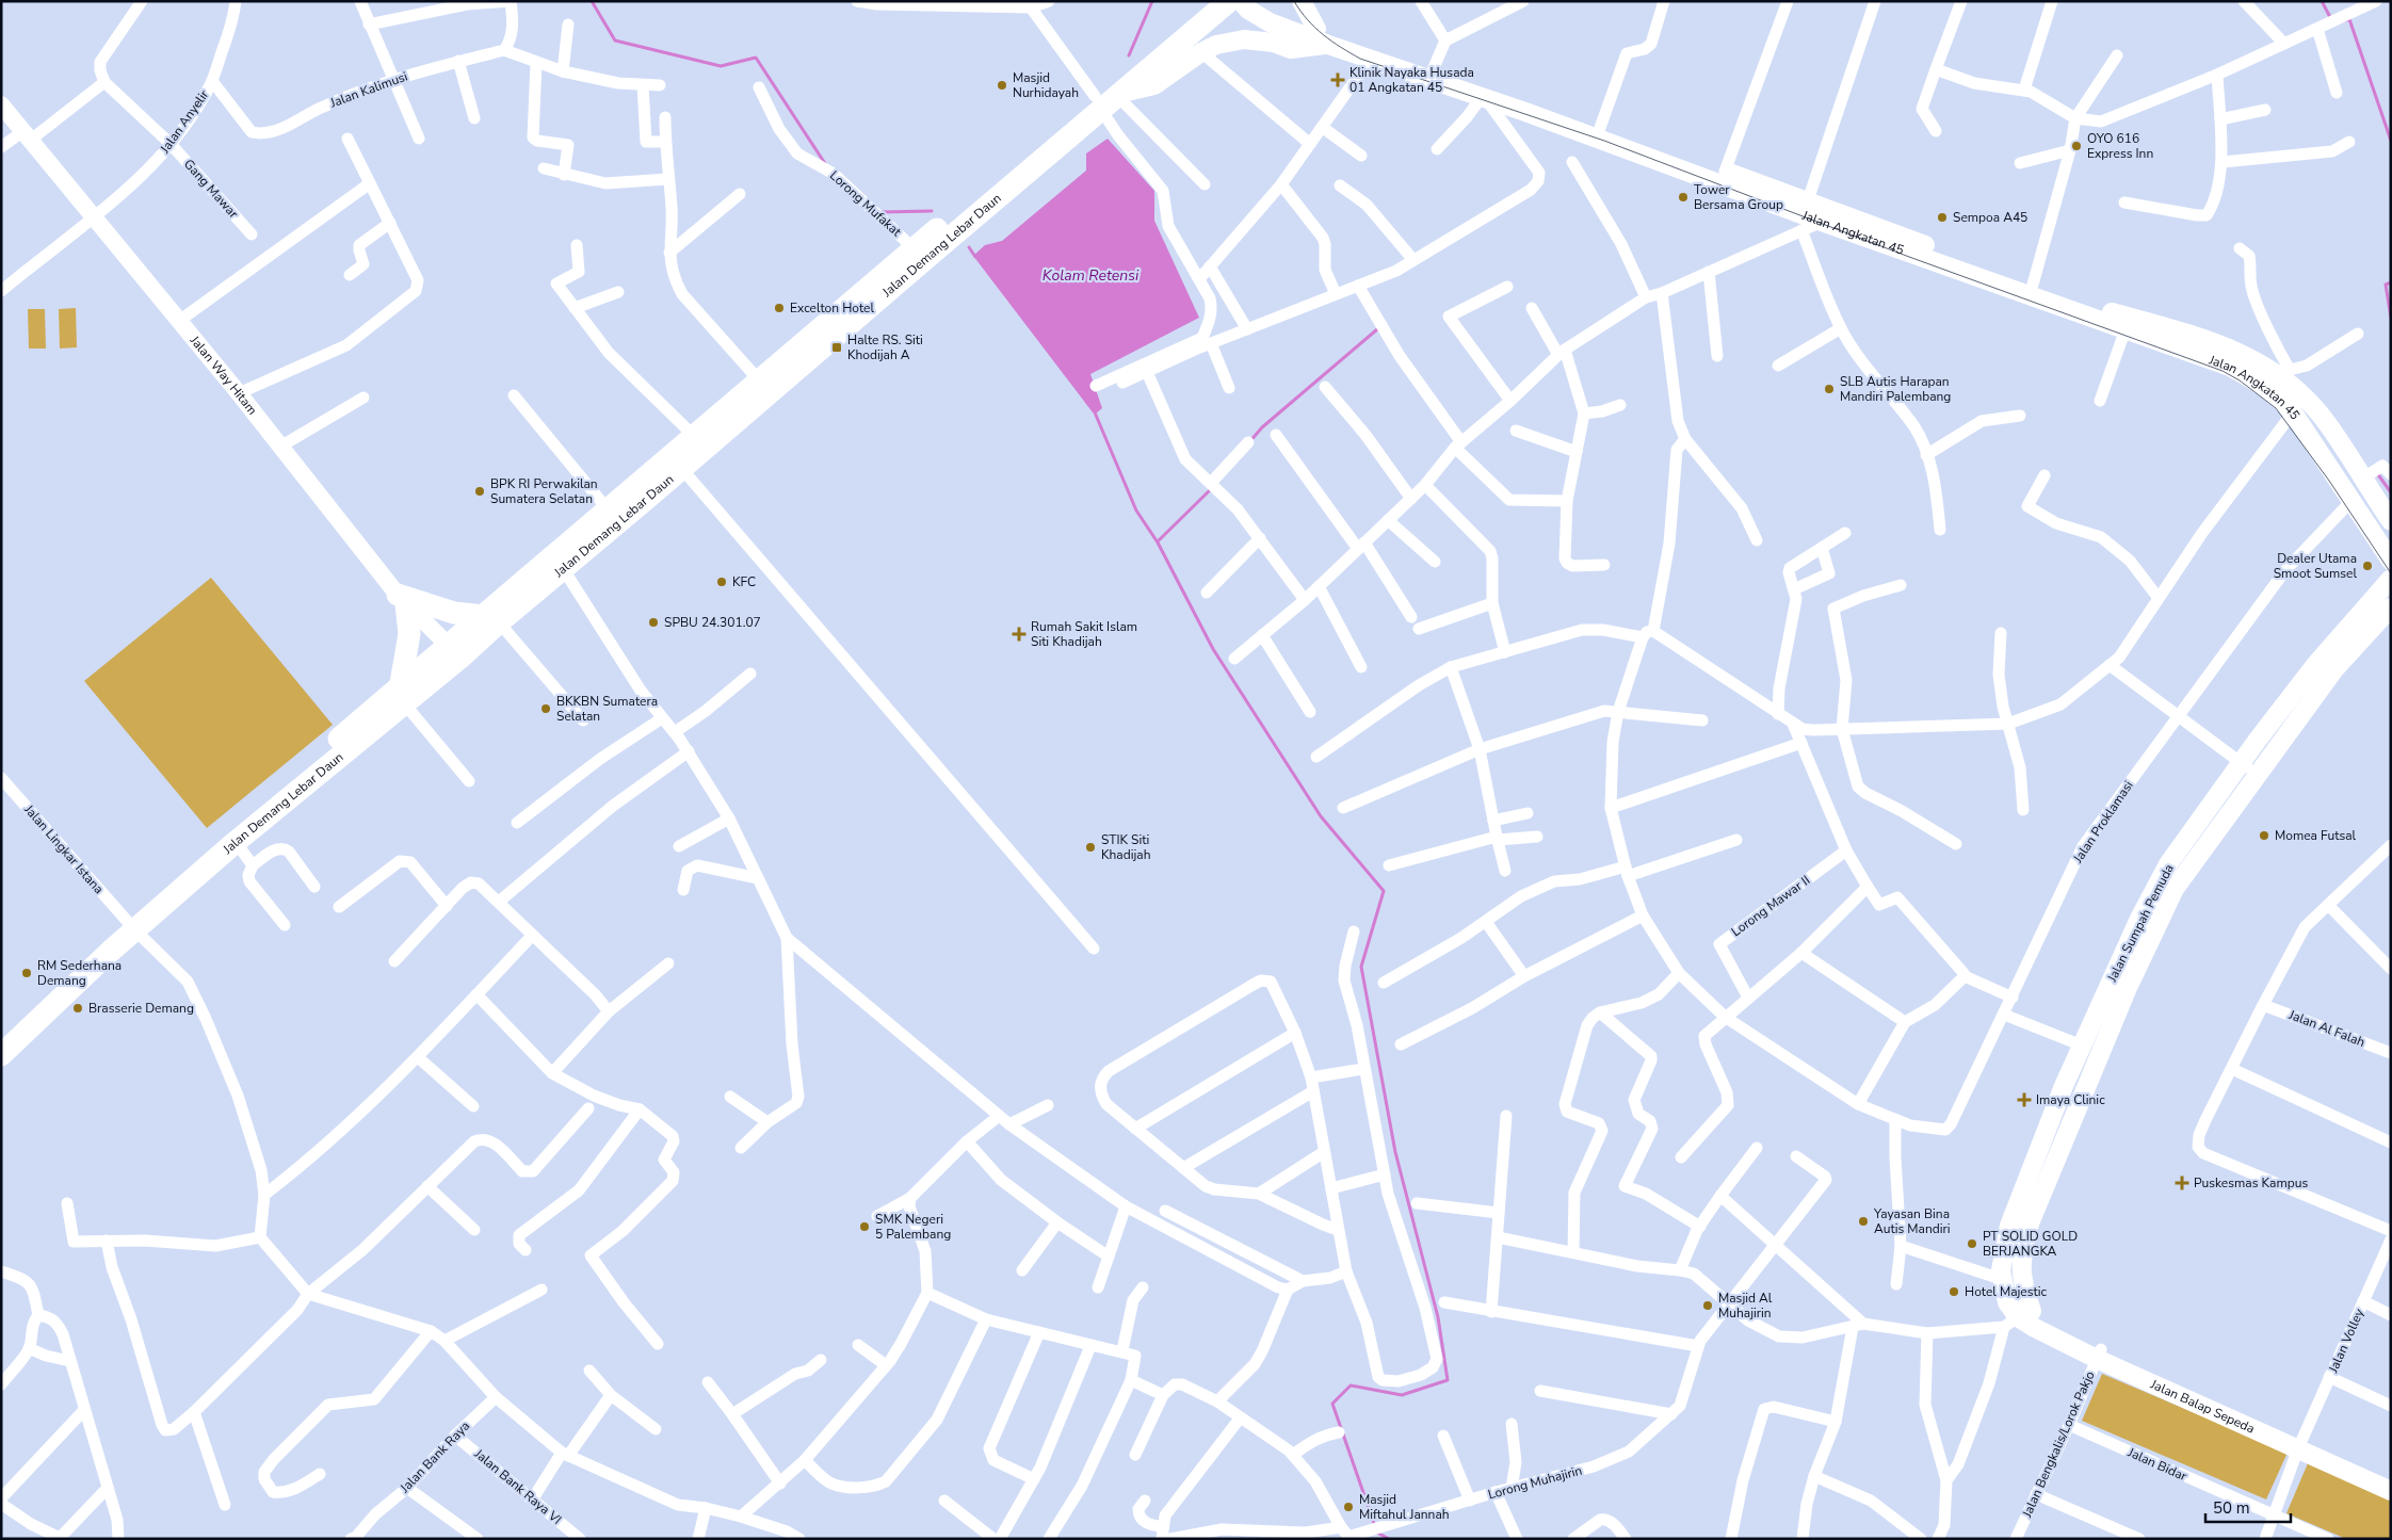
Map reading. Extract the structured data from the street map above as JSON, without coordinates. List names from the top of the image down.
{
  "streets": {
    "highway": ["Jalan Demang Lebar Daun"],
    "main road": ["Jalan Angkatan 45", "Jalan Sumpah Pemuda", "Jalan Balap Sepeda"],
    "street": [
      "Jalan Kalimusi",
      "Jalan Anyelir",
      "Gang Mawar",
      "Lorong Mufakat",
      "Jalan Way Hitam",
      "Jalan Proklamasi",
      "Jalan Lingkar Istana",
      "Lorong Mawar II",
      "Jalan Al Falah",
      "Jalan Volley",
      "Jalan Bengkalis/Lorok Pakjo",
      "Jalan Bank Raya",
      "Jalan Bidar",
      "Lorong Muhajirin",
      "Jalan Bank Raya VI"
    ]
  },
  "crossings": [
    ["Jalan Kalimusi", "Jalan Anyelir"],
    ["Jalan Anyelir", "Gang Mawar"],
    ["Jalan Anyelir", "Jalan Way Hitam"],
    ["Lorong Mufakat", "Jalan Demang Lebar Daun"],
    ["Jalan Angkatan 45", "Jalan Proklamasi"],
    ["Jalan Demang Lebar Daun", "Jalan Way Hitam"],
    ["Jalan Demang Lebar Daun", "Jalan Lingkar Istana"],
    ["Jalan Sumpah Pemuda", "Jalan Balap Sepeda"],
    ["Jalan Volley", "Jalan Balap Sepeda"],
    ["Jalan Volley", "Jalan Bidar"],
    ["Jalan Balap Sepeda", "Jalan Bengkalis/Lorok Pakjo"],
    ["Jalan Bengkalis/Lorok Pakjo", "Jalan Bidar"],
    ["Jalan Bank Raya", "Jalan Bank Raya VI"]
  ],
  "water": ["Kolam Retensi"],
  "places": {
    "health": [
      "Klinik Nayaka Husada 01 Angkatan 45",
      "Rumah Sakit Islam Siti Khadijah",
      "Imaya Clinic",
      "Puskesmas Kampus"
    ],
    "other": [
      "Masjid Nurhidayah",
      "OYO 616 Express Inn",
      "Tower Bersama Group",
      "Sempoa A45",
      "Excelton Hotel",
      "SLB Autis Harapan Mandiri Palembang",
      "BPK RI Perwakilan Sumatera Selatan",
      "Dealer Utama Smoot Sumsel",
      "KFC",
      "SPBU 24.301.07",
      "BKKBN Sumatera Selatan",
      "Momea Futsal",
      "STIK Siti Khadijah",
      "RM Sederhana Demang",
      "Brasserie Demang",
      "Yayasan Bina Autis Mandiri",
      "SMK Negeri 5 Palembang",
      "PT SOLID GOLD BERJANGKA",
      "Hotel Majestic",
      "Masjid Al Muhajirin",
      "Masjid Miftahul Jannah"
    ],
    "transit": ["Halte RS. Siti Khodijah A"]
  },
  "scale_bar": "50 m"
}
